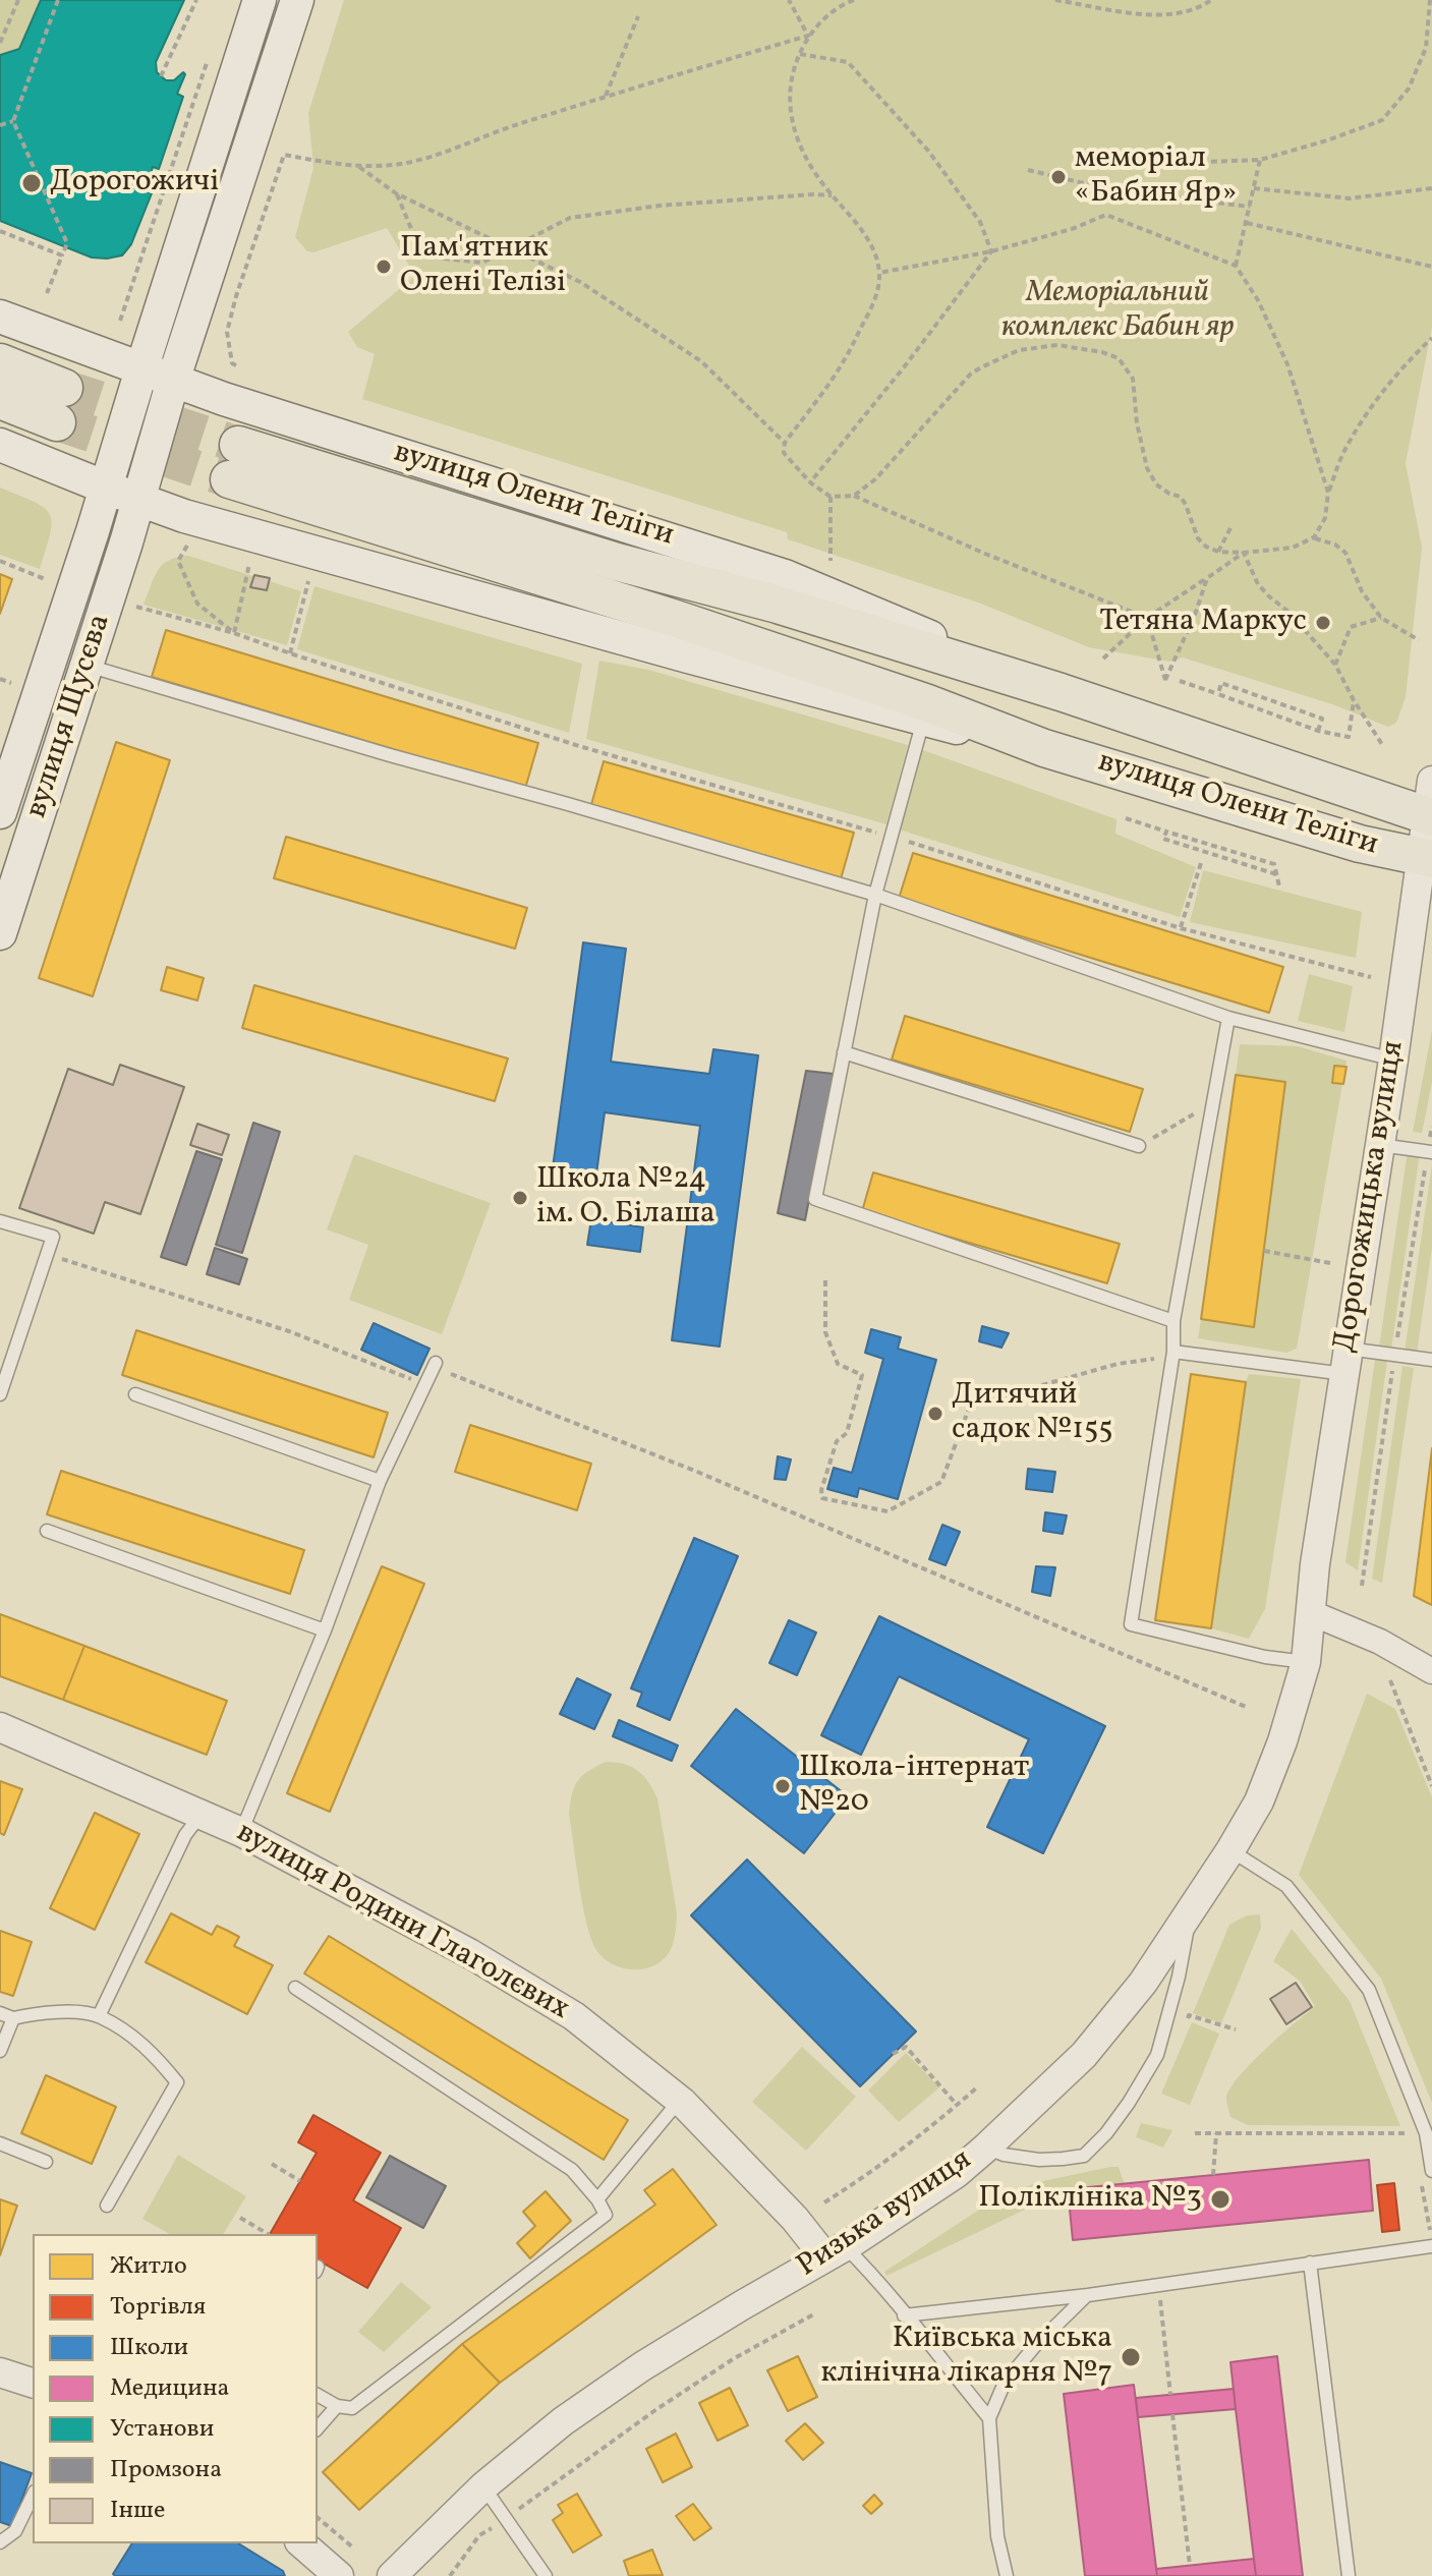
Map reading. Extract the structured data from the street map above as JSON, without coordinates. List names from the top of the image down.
{
  "streets": {
    "main road": ["вулиця Олени Теліги", "вулиця Щусєва"],
    "street": ["Дорогожицька вулиця", "вулиця Родини Глаголєвих", "Ризька вулиця"]
  },
  "crossings": [
    ["вулиця Олени Теліги", "вулиця Щусєва"],
    ["вулиця Олени Теліги", "Дорогожицька вулиця"],
    ["Дорогожицька вулиця", "Ризька вулиця"],
    ["вулиця Родини Глаголєвих", "Ризька вулиця"]
  ],
  "parks": ["Меморіальний комплекс Бабин яр"],
  "places": [
    "меморіал «Бабин Яр»",
    "Дорогожичі",
    "Пам'ятник Олені Телізі",
    "Тетяна Маркус",
    "Школа №24 ім. О. Білаша",
    "Дитячий садок №155",
    "Школа-інтернат №20",
    "Поліклініка №3",
    "Київська міська клінічна лікарня №7"
  ],
  "legend": [
    "Житло",
    "Торгівля",
    "Школи",
    "Медицина",
    "Установи",
    "Промзона",
    "Інше"
  ]
}
